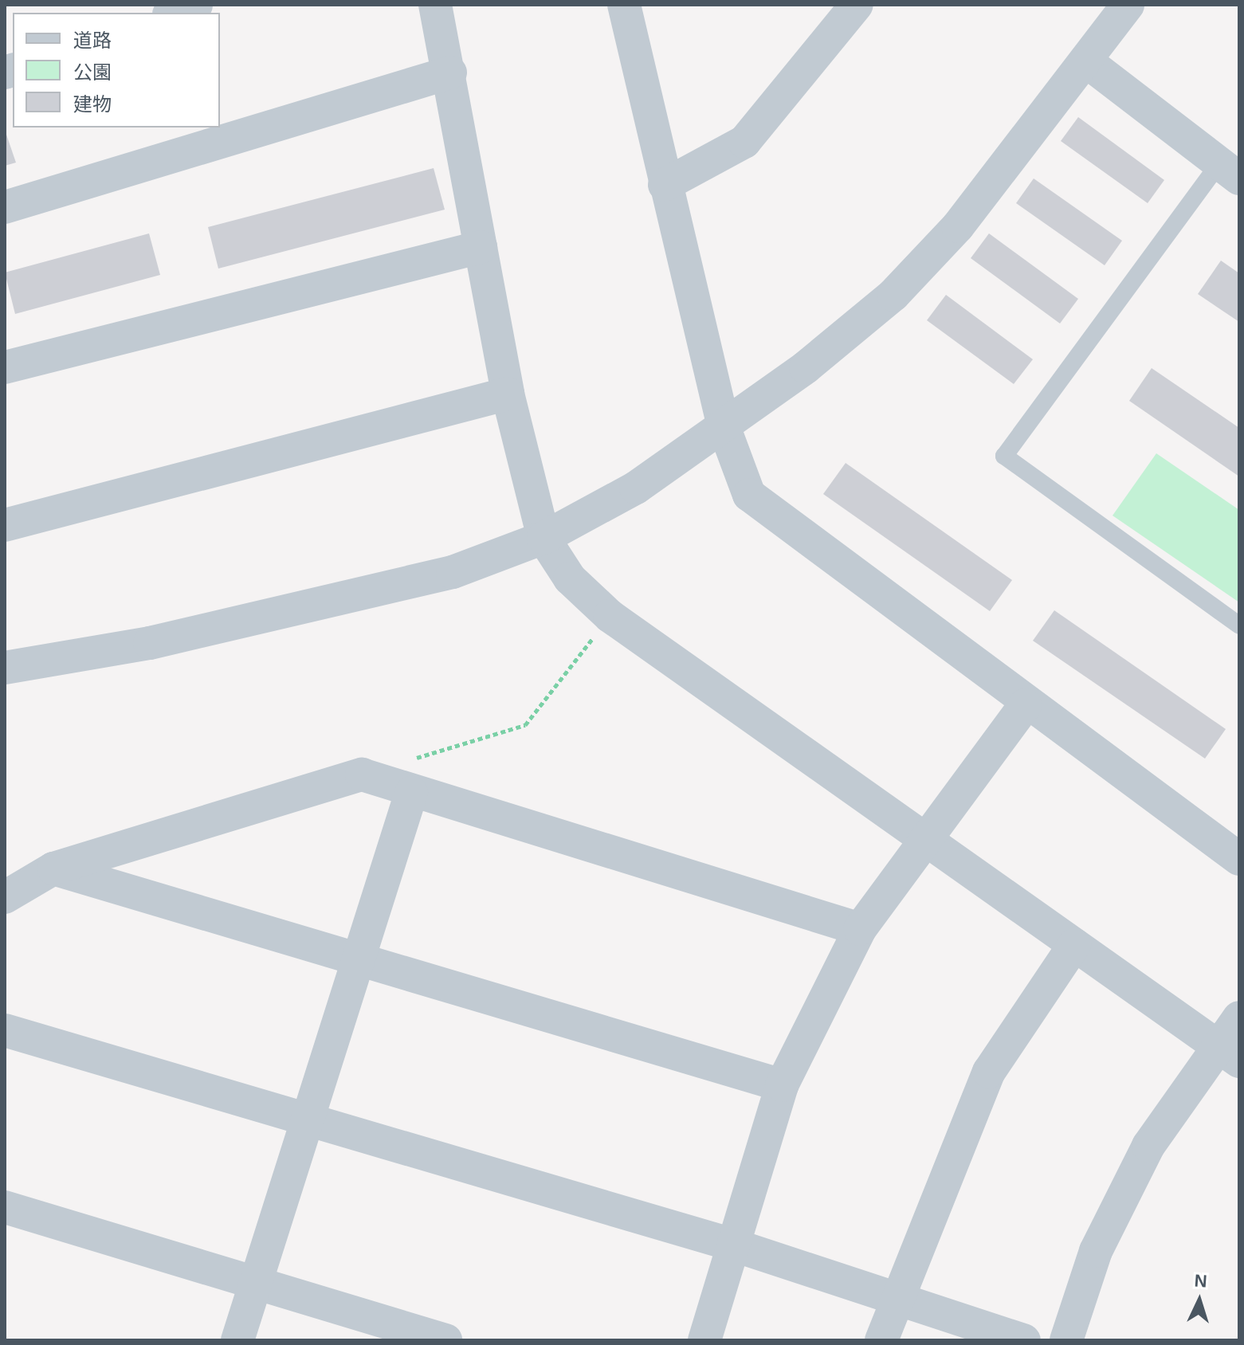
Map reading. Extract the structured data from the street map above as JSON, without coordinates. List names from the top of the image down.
{
  "legend": ["道路", "公園", "建物"],
  "north": "top"
}
